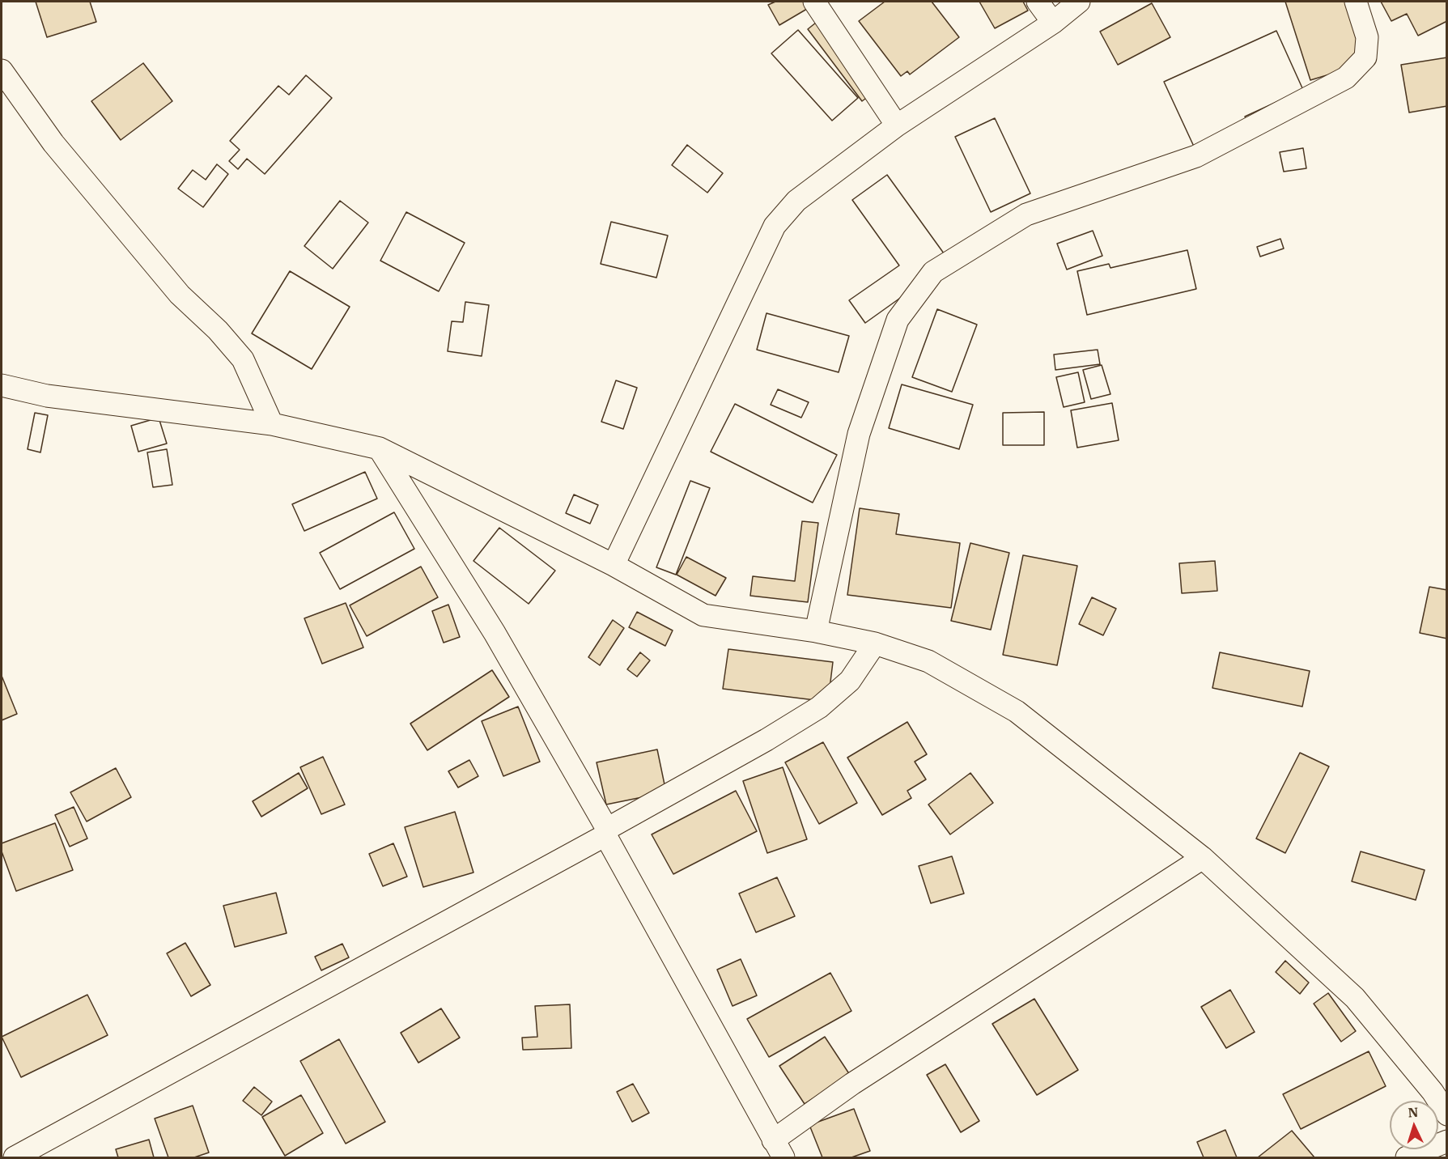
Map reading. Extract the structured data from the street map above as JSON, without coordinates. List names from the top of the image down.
{
  "north": "top"
}
